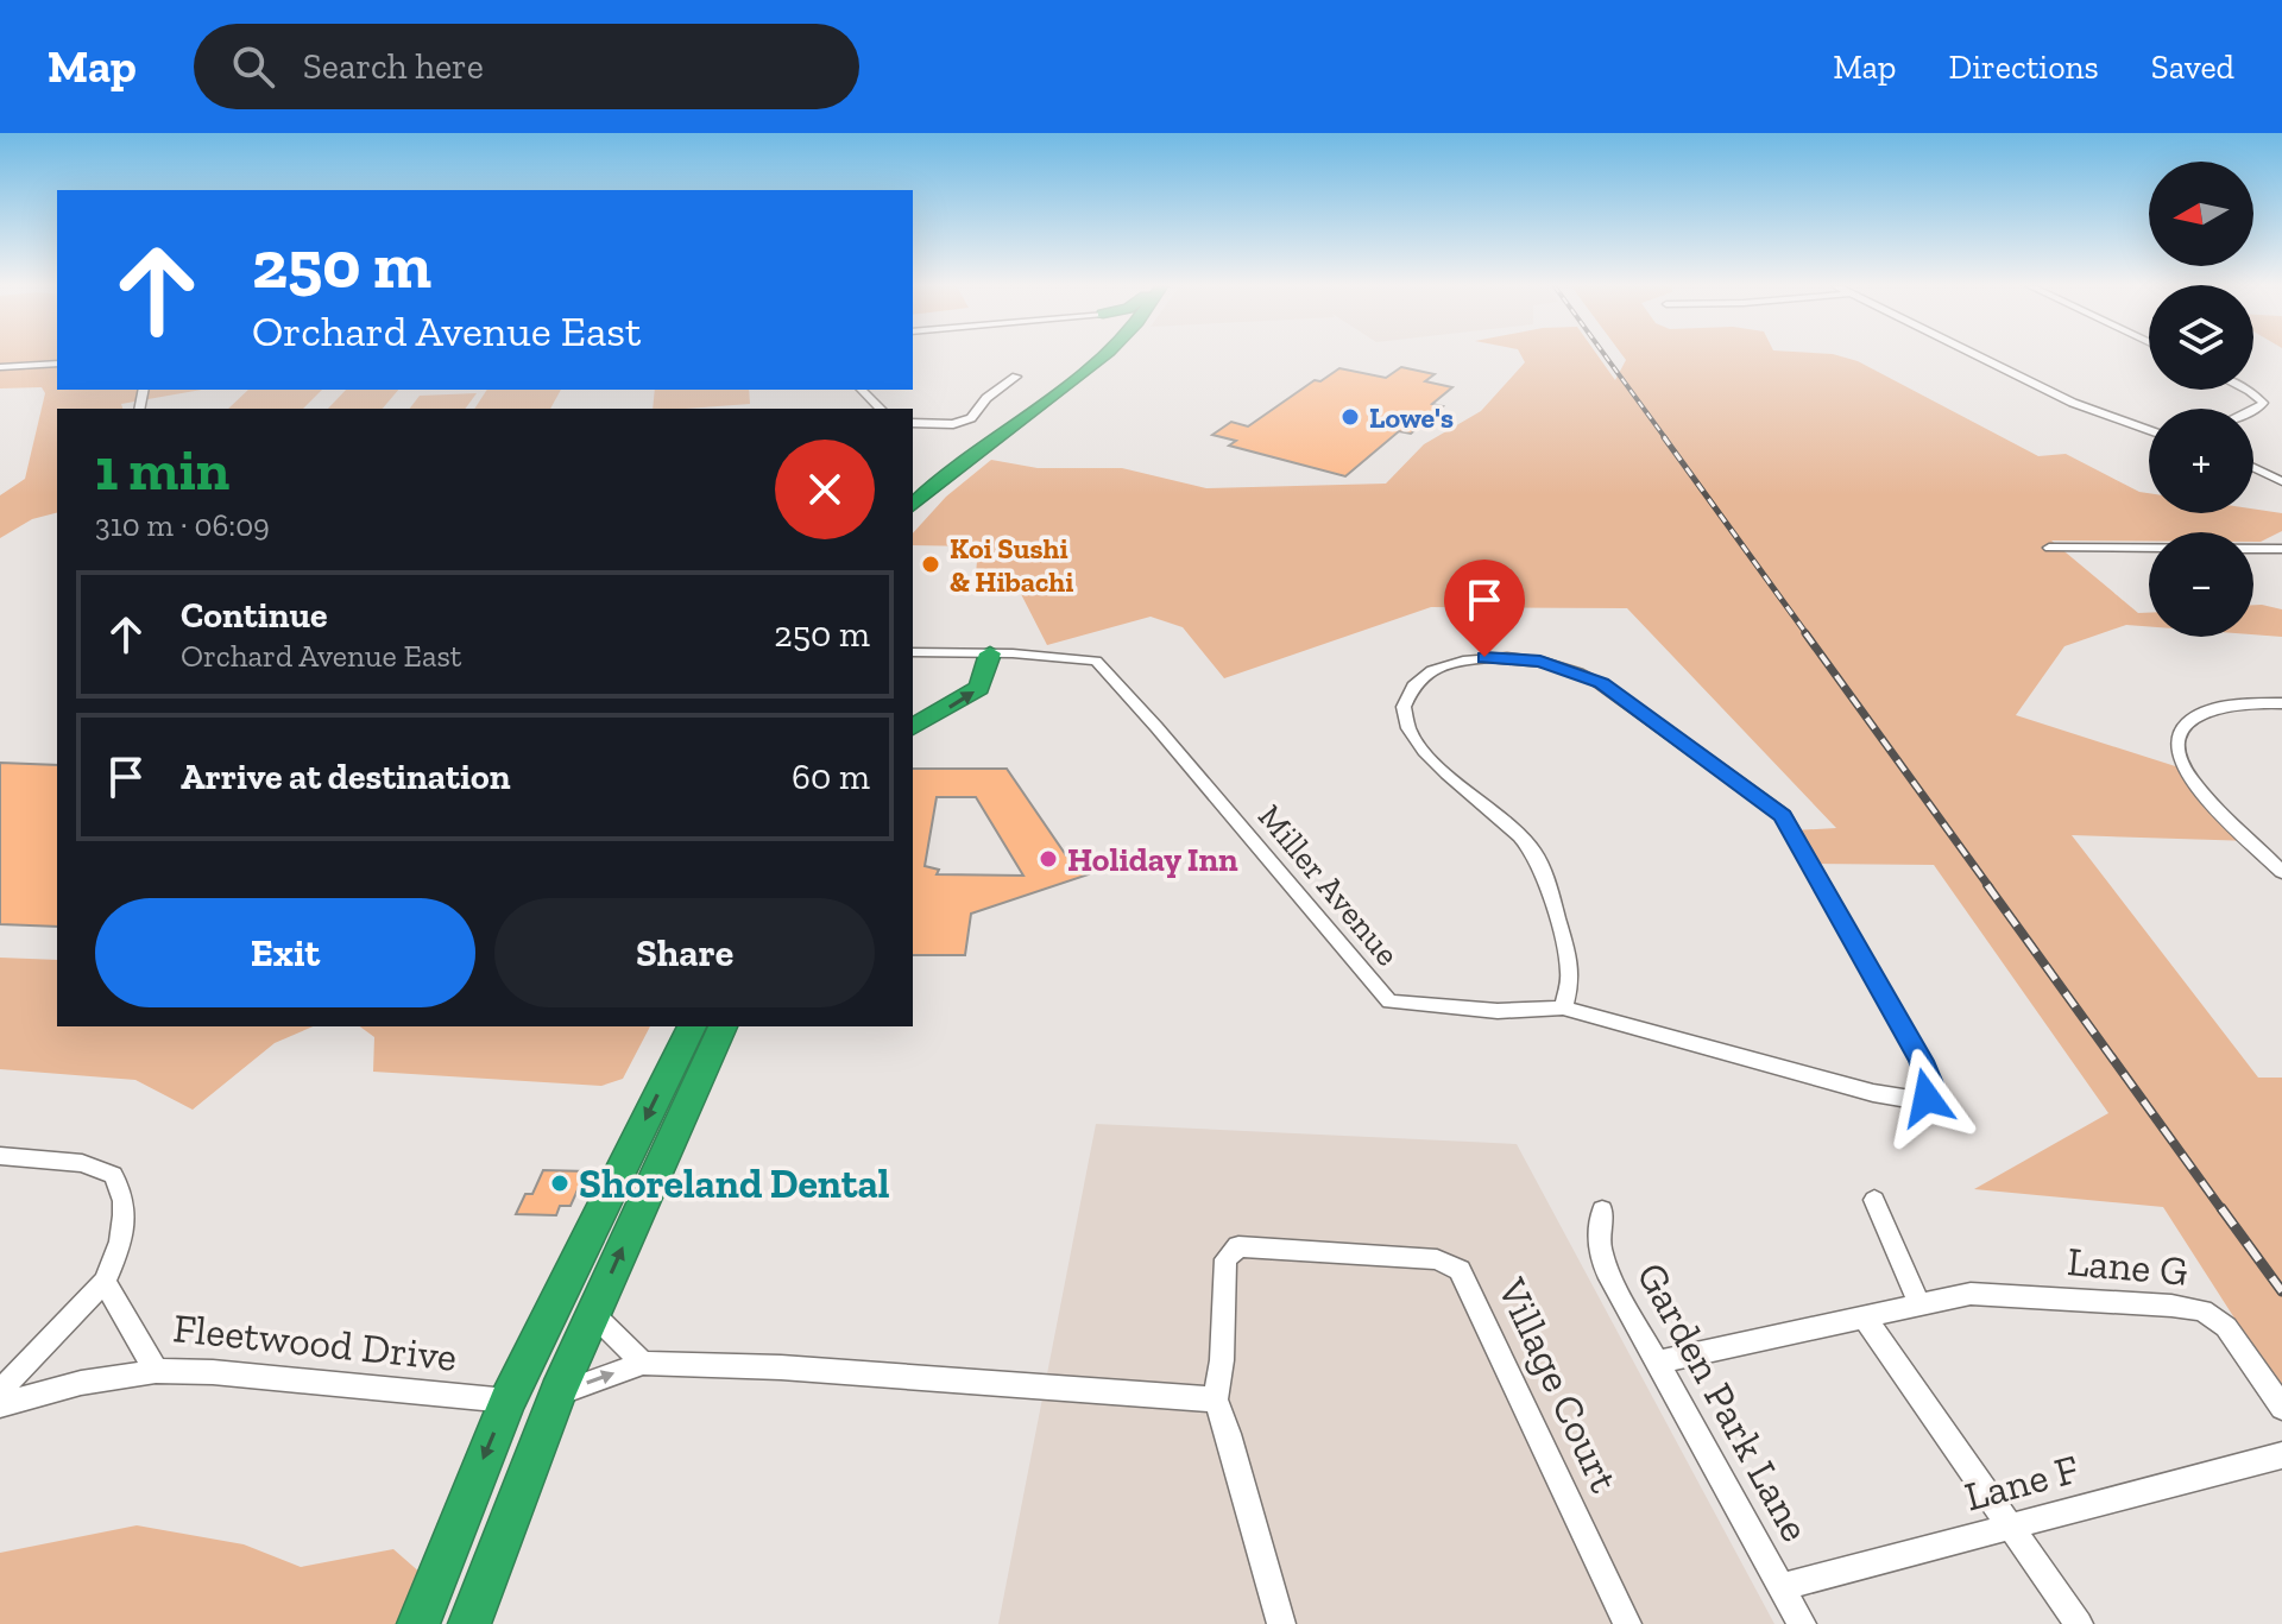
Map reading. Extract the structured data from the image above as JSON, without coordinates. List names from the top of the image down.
{
  "streets": {
    "street": [
      "Miller Avenue",
      "Lane G",
      "Fleetwood Drive",
      "Village Court",
      "Garden Park Lane",
      "Lane F"
    ]
  },
  "crossings": [
    ["Lane G", "Garden Park Lane"],
    ["Garden Park Lane", "Lane F"]
  ],
  "places": [
    "Lowe's",
    "Koi Sushi & Hibachi",
    "Holiday Inn",
    "Shoreland Dental"
  ],
  "north": "left",
  "page": {
    "header": "Map",
    "search": "Search here",
    "nav": ["Map", "Directions", "Saved"],
    "map_buttons": ["+", "−"],
    "turn": ["250 m", "Orchard Avenue East"],
    "heading": ["1 min", "310 m · 06:09"],
    "list": [
      {
        "name": "Continue",
        "note": "Orchard Avenue East",
        "value": "250 m"
      },
      {
        "name": "Arrive at destination",
        "value": "60 m"
      }
    ],
    "buttons": ["Exit", "Share"]
  }
}
